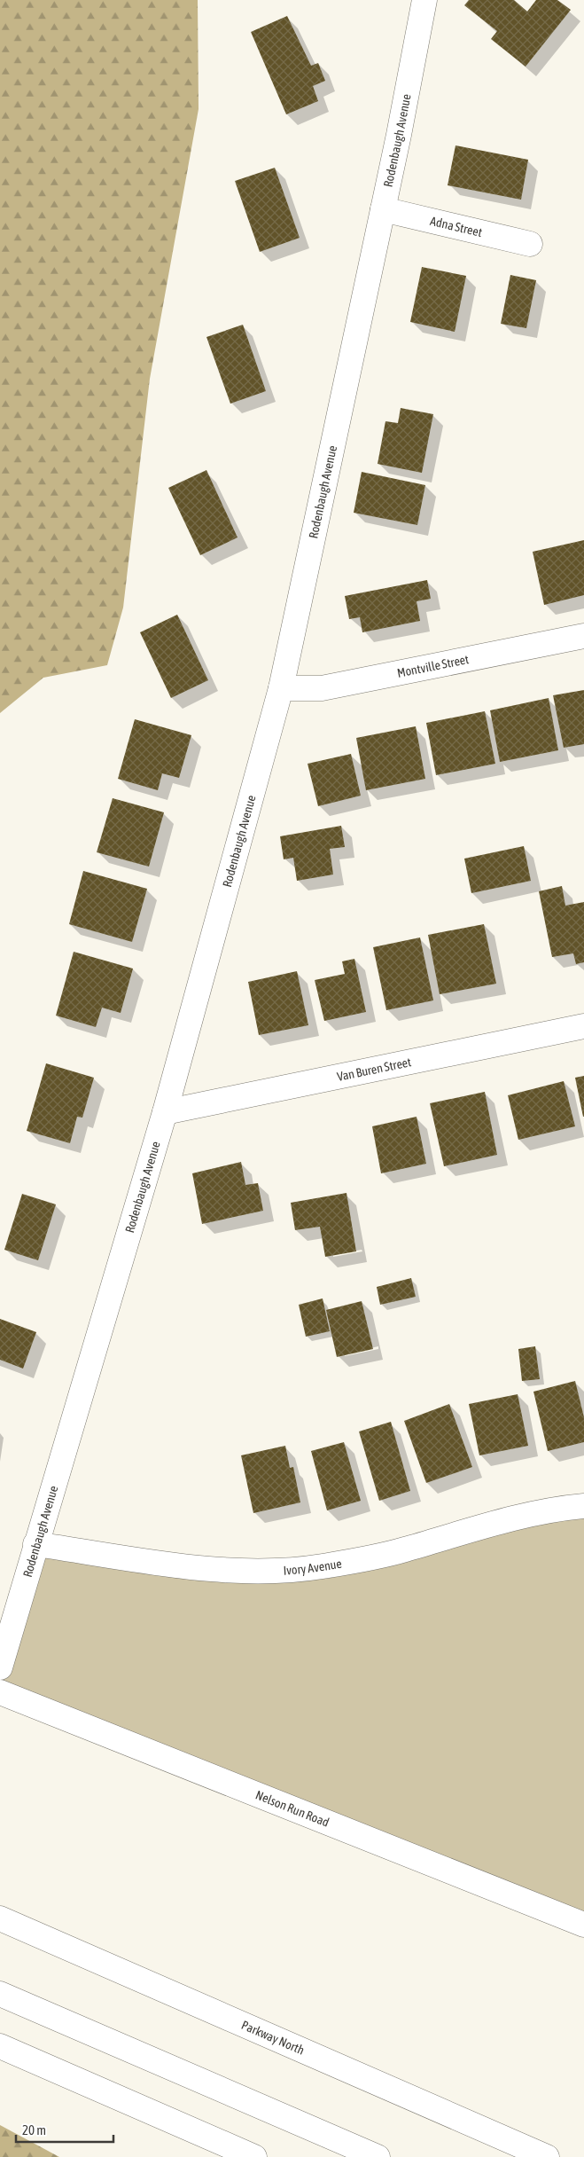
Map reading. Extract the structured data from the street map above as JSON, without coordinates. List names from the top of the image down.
{
  "streets": {
    "main road": [
      "Rodenbaugh Avenue",
      "Adna Street",
      "Montville Street",
      "Van Buren Street",
      "Ivory Avenue",
      "Nelson Run Road",
      "Parkway North"
    ]
  },
  "crossings": [
    ["Rodenbaugh Avenue", "Adna Street"],
    ["Rodenbaugh Avenue", "Montville Street"],
    ["Rodenbaugh Avenue", "Van Buren Street"],
    ["Rodenbaugh Avenue", "Ivory Avenue"]
  ],
  "scale_bar": "20 m"
}
